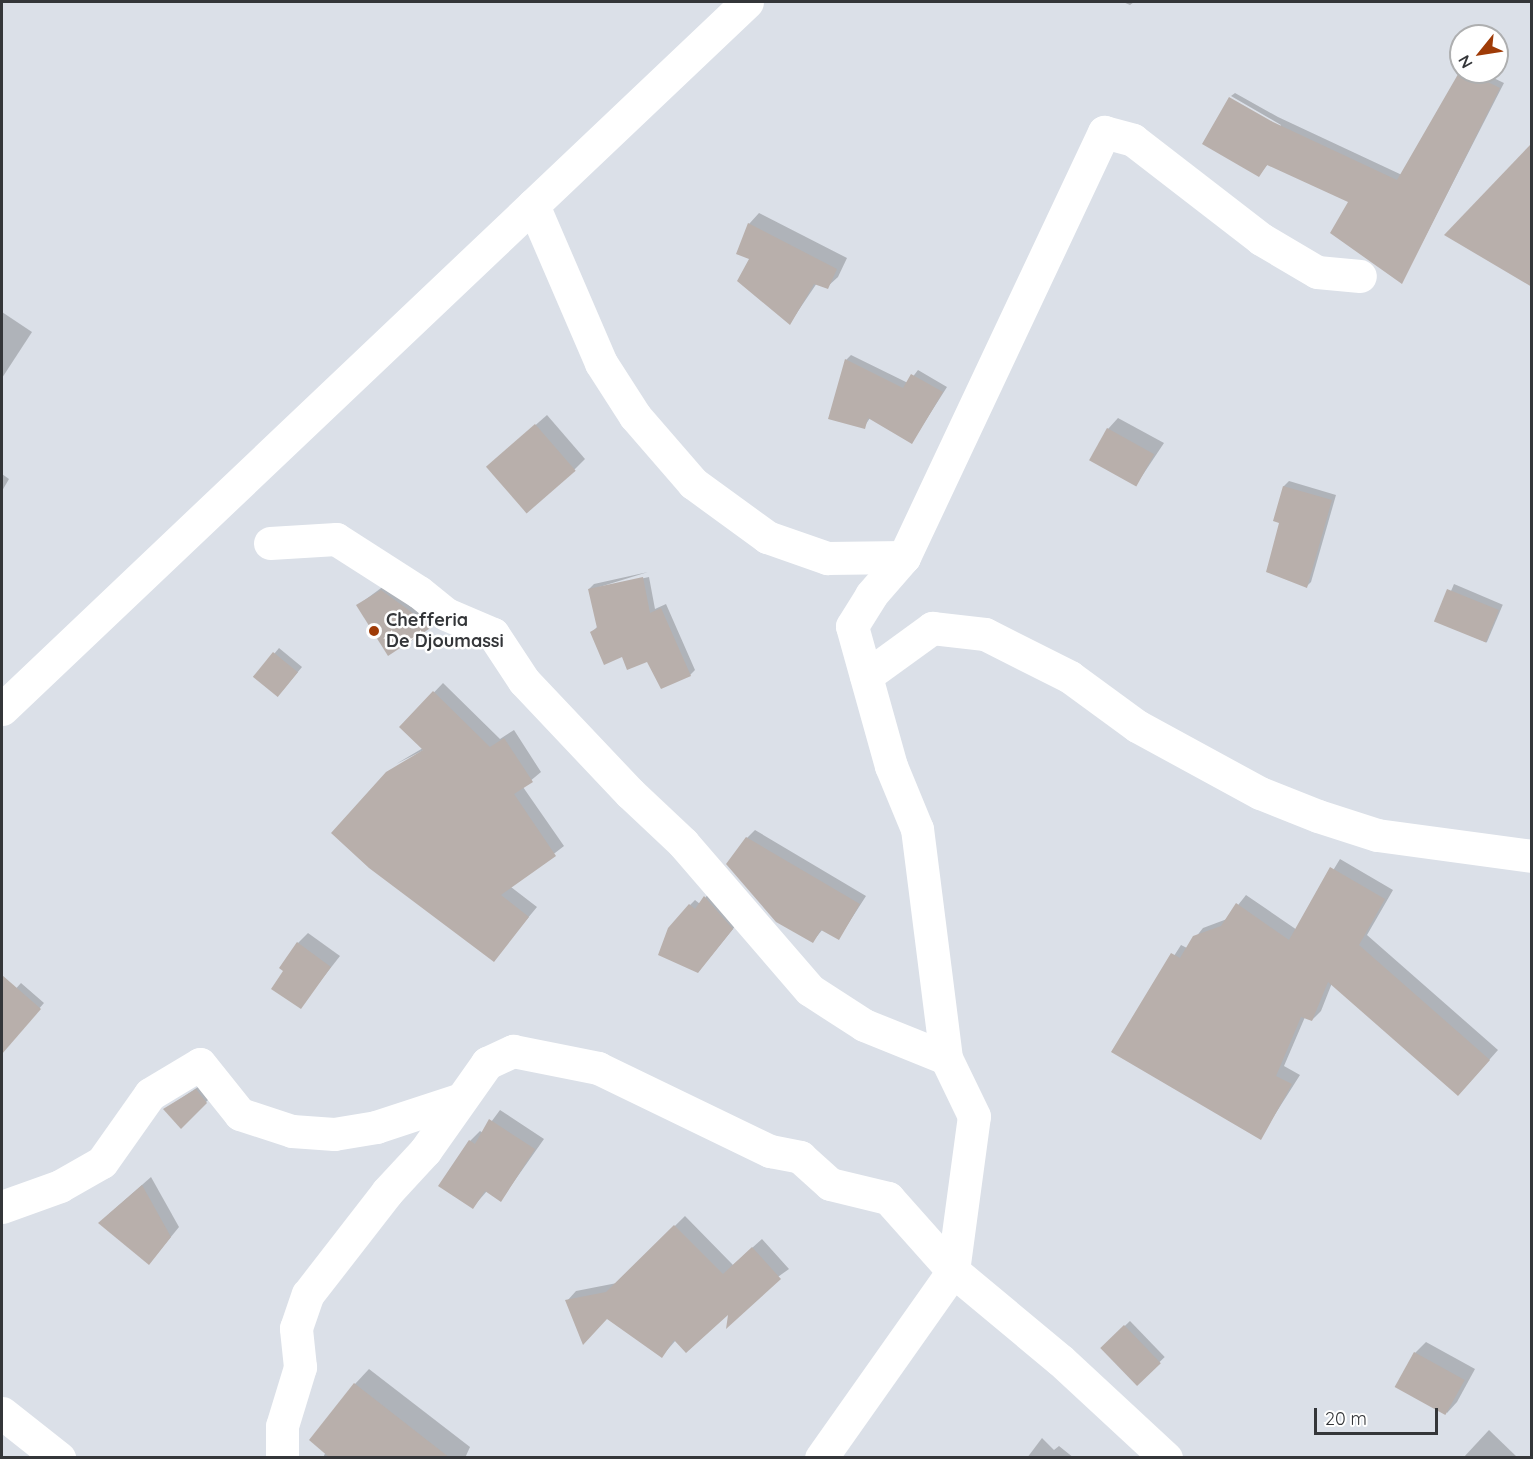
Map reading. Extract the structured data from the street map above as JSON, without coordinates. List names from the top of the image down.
{
  "places": ["Chefferia De Djoumassi"],
  "scale_bar": "20 m",
  "north": "bottom left"
}
